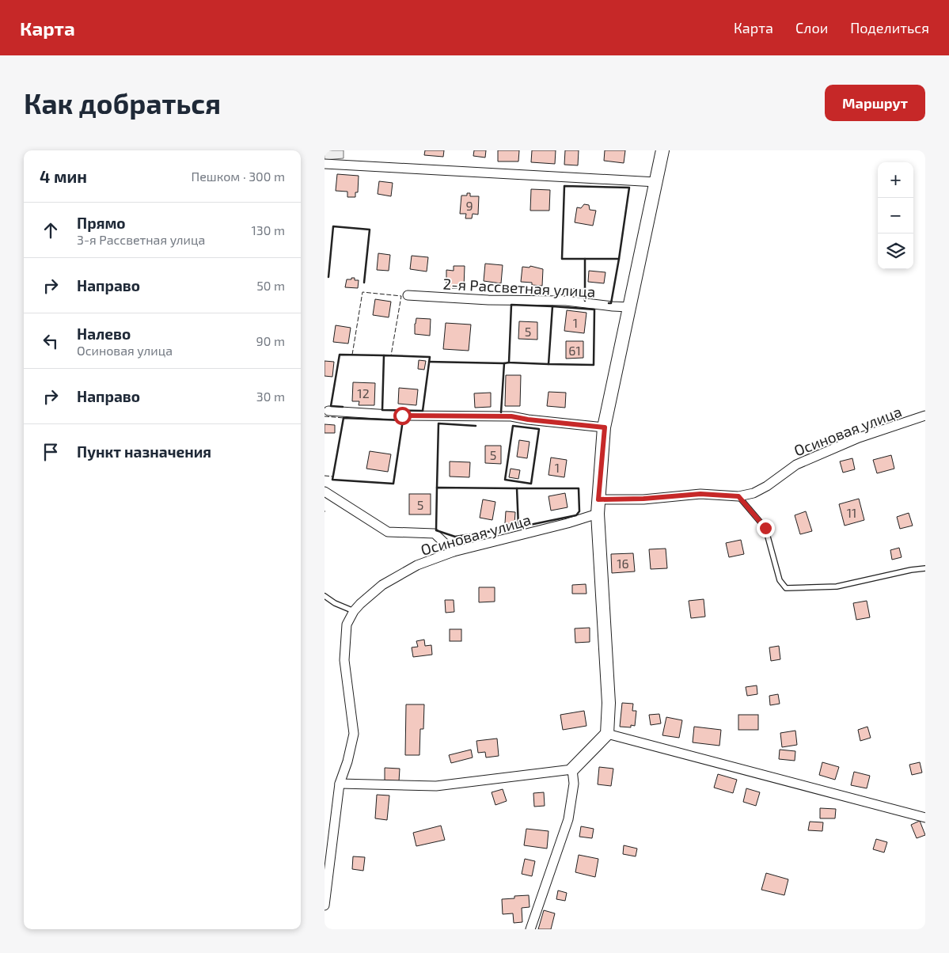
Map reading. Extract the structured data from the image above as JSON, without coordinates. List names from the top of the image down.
{
  "streets": {
    "street": ["2-я Рассветная улица", "Осиновая улица"]
  },
  "house_numbers": [
    "9",
    "1",
    "5",
    "61",
    "12",
    "5",
    "1",
    "5",
    "11",
    "16"
  ],
  "page": {
    "header": "Карта",
    "nav": ["Карта", "Слои", "Поделиться"],
    "buttons": "Маршрут",
    "title": "Как добраться",
    "heading": ["4 мин", "Пешком · 300 m"],
    "map_buttons": ["+", "−"],
    "list": [
      ["Прямо", "3-я Рассветная улица", "130 m"],
      ["Направо", "50 m"],
      ["Налево", "Осиновая улица", "90 m"],
      ["Направо", "30 m"],
      "Пункт назначения"
    ]
  }
}
